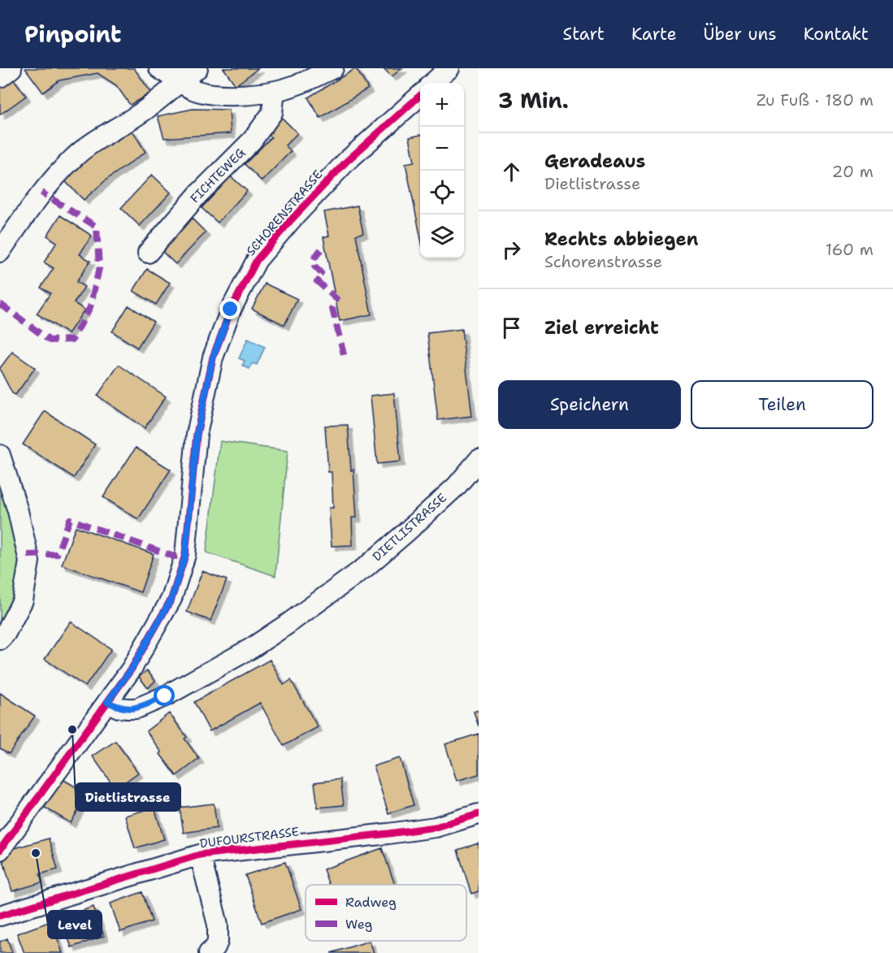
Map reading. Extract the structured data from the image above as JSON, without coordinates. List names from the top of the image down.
{
  "streets": {
    "street": [
      "FICHTEWEG",
      "SCHORENSTRASSE",
      "DIETLISTRASSE",
      "DUFOURSTRASSE"
    ]
  },
  "crossings": [
    ["SCHORENSTRASSE", "DIETLISTRASSE"]
  ],
  "places": ["Dietlistrasse", "Level"],
  "legend": ["Radweg", "Weg"],
  "page": {
    "header": "Pinpoint",
    "nav": [
      "Start",
      "Karte",
      "Über uns",
      "Kontakt"
    ],
    "heading": ["3 Min.", "Zu Fuß · 180 m"],
    "map_buttons": ["+", "−"],
    "list": [
      ["Geradeaus", "Dietlistrasse", "20 m"],
      ["Rechts abbiegen", "Schorenstrasse", "160 m"],
      "Ziel erreicht"
    ],
    "buttons": ["Speichern", "Teilen"]
  }
}
